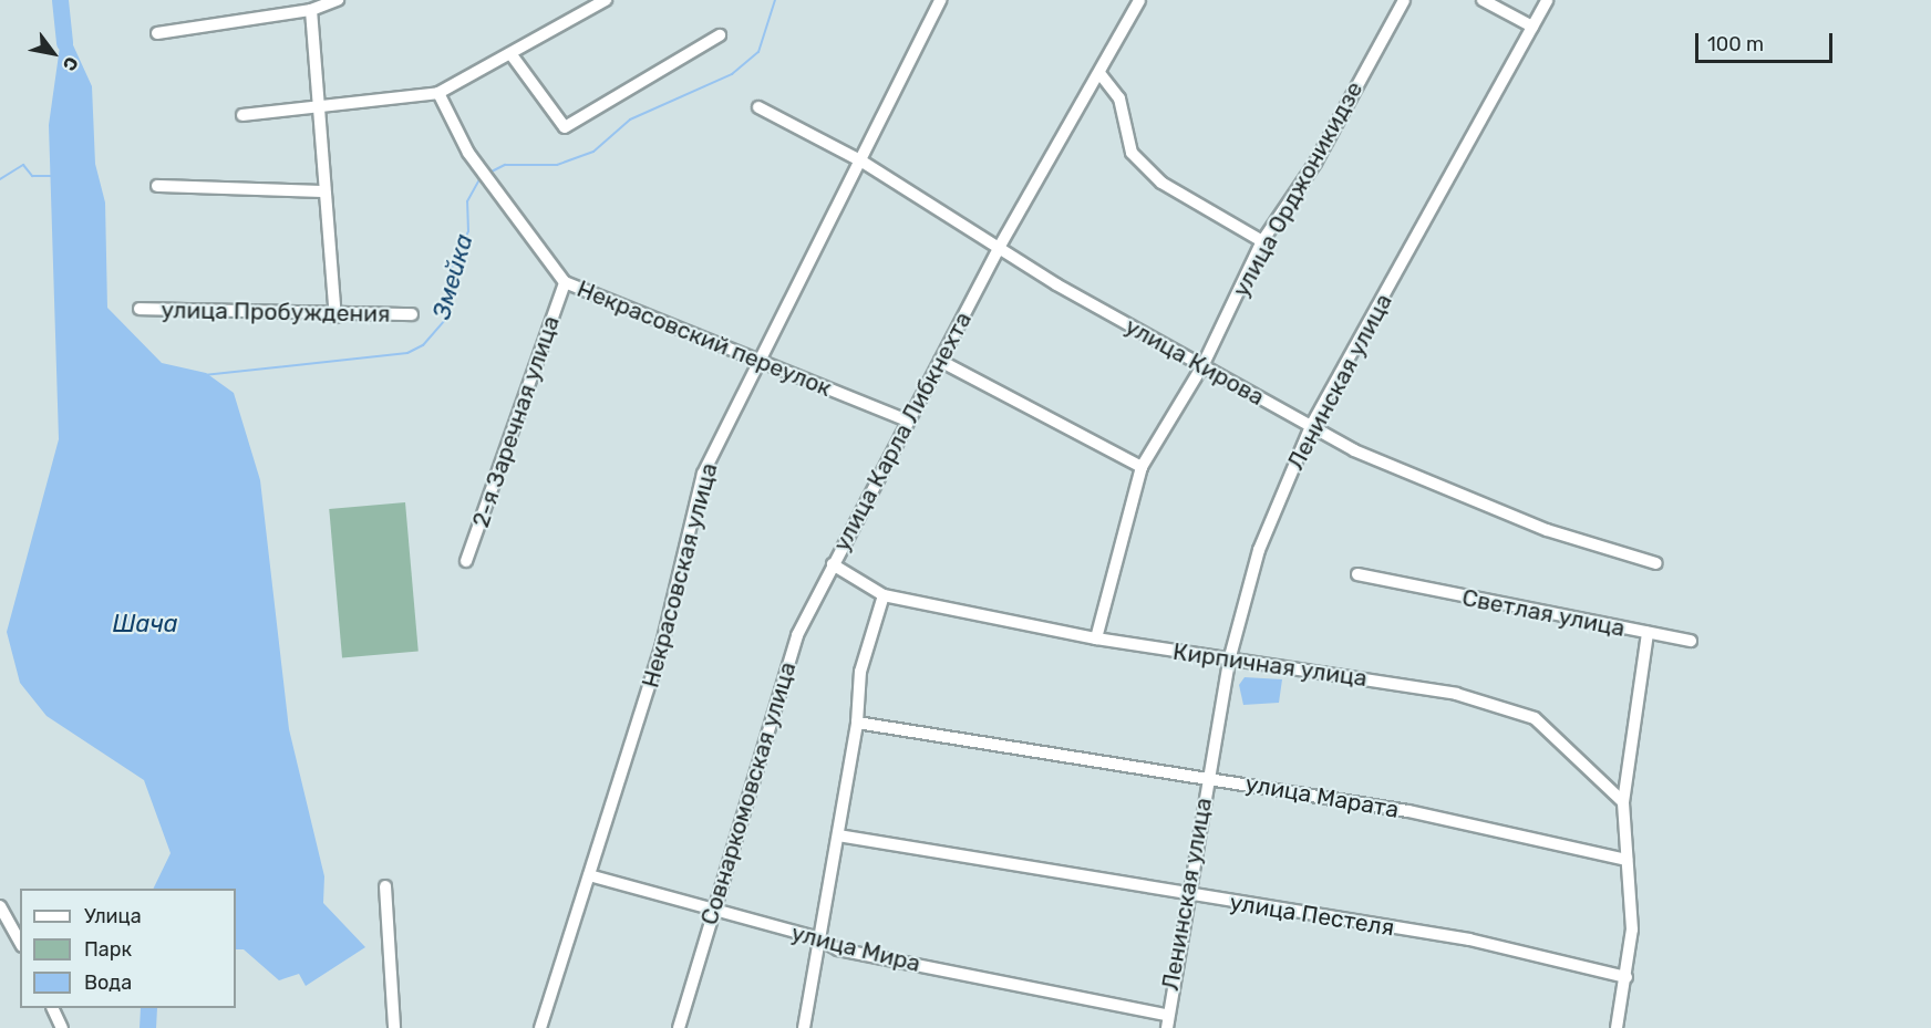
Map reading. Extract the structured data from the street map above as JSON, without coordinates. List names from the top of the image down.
{
  "streets": {
    "street": [
      "улица Орджоникидзе",
      "улица Пробуждения",
      "Некрасовский переулок",
      "улица Кирова",
      "Ленинская улица",
      "2-я Заречная улица",
      "улица Карла Либкнехта",
      "Некрасовская улица",
      "Светлая улица",
      "Кирпичная улица",
      "Совнаркомовская улица",
      "улица Марата",
      "улица Пестеля",
      "улица Мира"
    ]
  },
  "crossings": [
    ["улица Орджоникидзе", "улица Кирова"],
    ["улица Орджоникидзе", "Кирпичная улица"],
    ["Некрасовский переулок", "2-я Заречная улица"],
    ["Некрасовский переулок", "улица Карла Либкнехта"],
    ["Некрасовский переулок", "Некрасовская улица"],
    ["улица Кирова", "Ленинская улица"],
    ["улица Кирова", "улица Карла Либкнехта"],
    ["улица Кирова", "Некрасовская улица"],
    ["Ленинская улица", "Кирпичная улица"],
    ["Ленинская улица", "улица Марата"],
    ["Ленинская улица", "улица Пестеля"],
    ["Ленинская улица", "улица Мира"],
    ["улица Карла Либкнехта", "Кирпичная улица"],
    ["улица Карла Либкнехта", "Совнаркомовская улица"],
    ["Некрасовская улица", "улица Мира"],
    ["Совнаркомовская улица", "улица Мира"]
  ],
  "water": ["Змейка", "Шача"],
  "legend": ["Улица", "Парк", "Вода"],
  "scale_bar": "100 m",
  "north": "bottom right"
}
